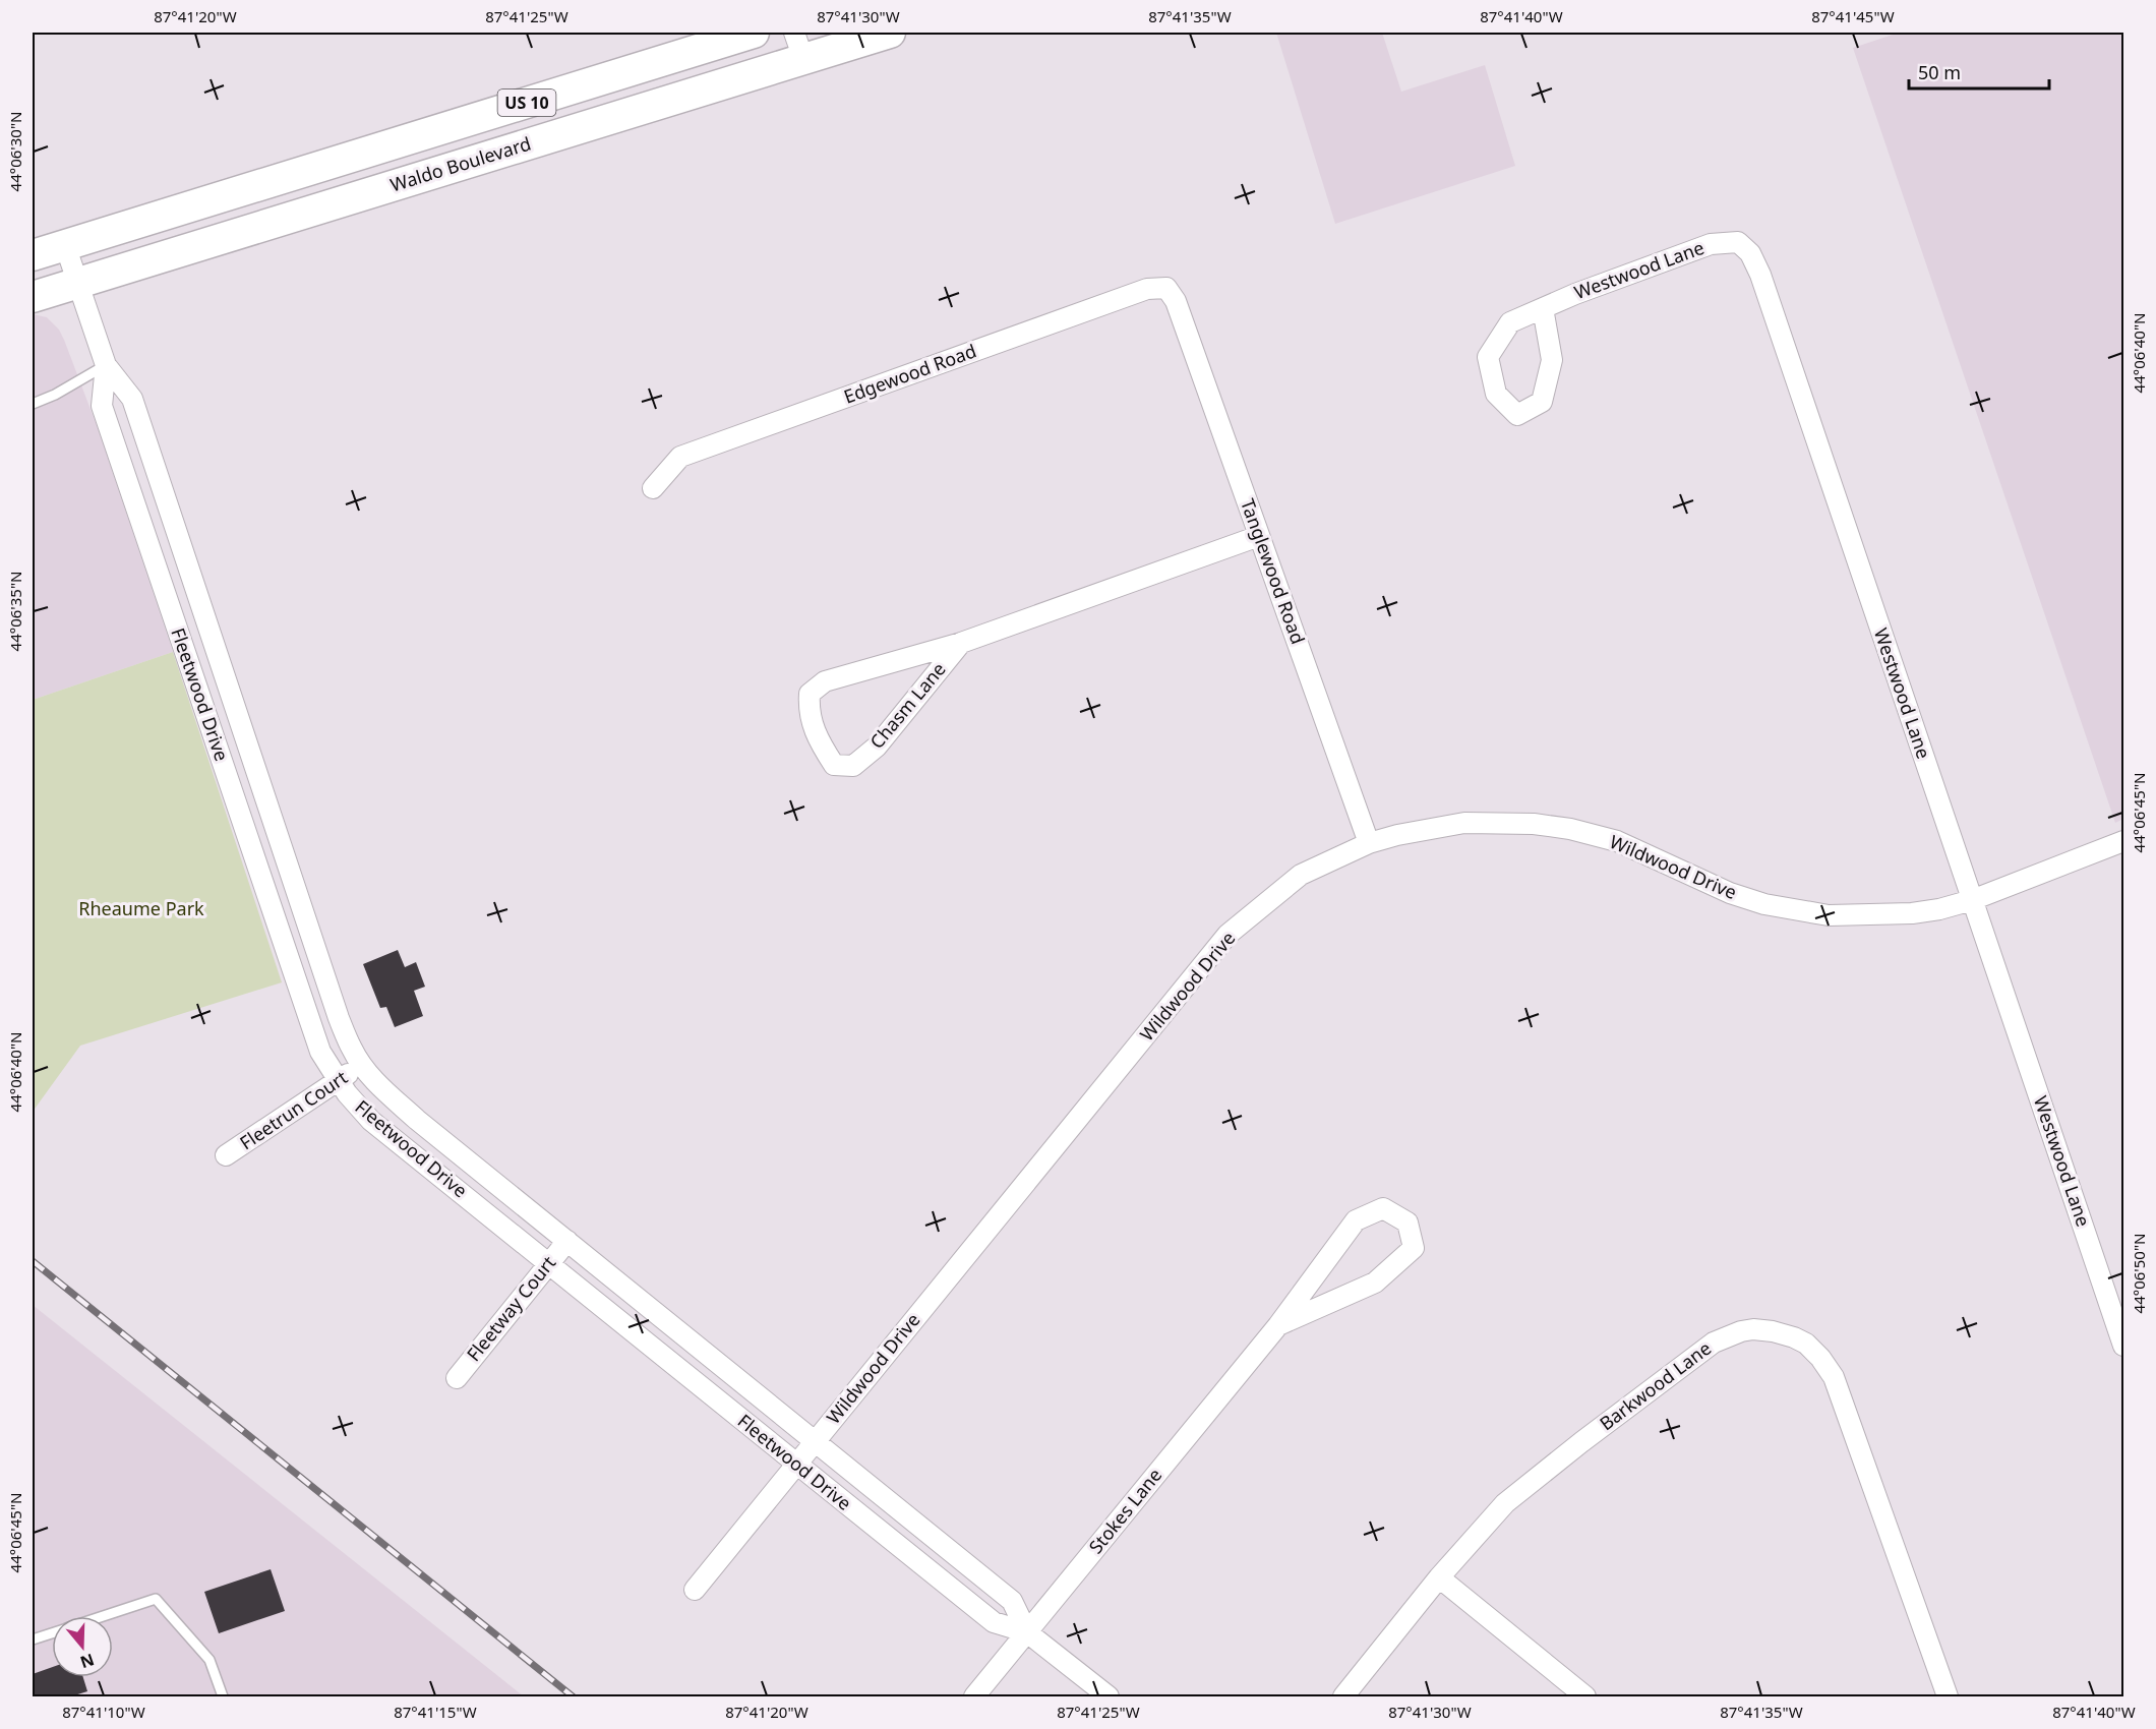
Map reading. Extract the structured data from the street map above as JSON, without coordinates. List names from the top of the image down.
{
  "streets": {
    "main road": ["US 10", "Waldo Boulevard"],
    "street": [
      "Westwood Lane",
      "Edgewood Road",
      "Tanglewood Road",
      "Fleetwood Drive",
      "Chasm Lane",
      "Wildwood Drive",
      "Fleetrun Court",
      "Fleetway Court",
      "Barkwood Lane",
      "Stokes Lane"
    ]
  },
  "crossings": [
    ["US 10", "Fleetwood Drive"],
    ["Waldo Boulevard", "Fleetwood Drive"],
    ["Westwood Lane", "Wildwood Drive"],
    ["Edgewood Road", "Tanglewood Road"],
    ["Tanglewood Road", "Chasm Lane"],
    ["Tanglewood Road", "Wildwood Drive"],
    ["Fleetwood Drive", "Wildwood Drive"],
    ["Fleetwood Drive", "Fleetrun Court"],
    ["Fleetwood Drive", "Fleetway Court"],
    ["Fleetwood Drive", "Stokes Lane"]
  ],
  "parks": ["Rheaume Park"],
  "scale_bar": "50 m",
  "north": "bottom",
  "coordinates": [
    "87°41'20\"W",
    "87°41'25\"W",
    "87°41'30\"W",
    "87°41'35\"W",
    "87°41'40\"W",
    "87°41'45\"W",
    "44°06'30\"N",
    "44°06'40\"N",
    "44°06'35\"N",
    "44°06'45\"N",
    "44°06'50\"N",
    "87°41'10\"W",
    "87°41'15\"W"
  ]
}
